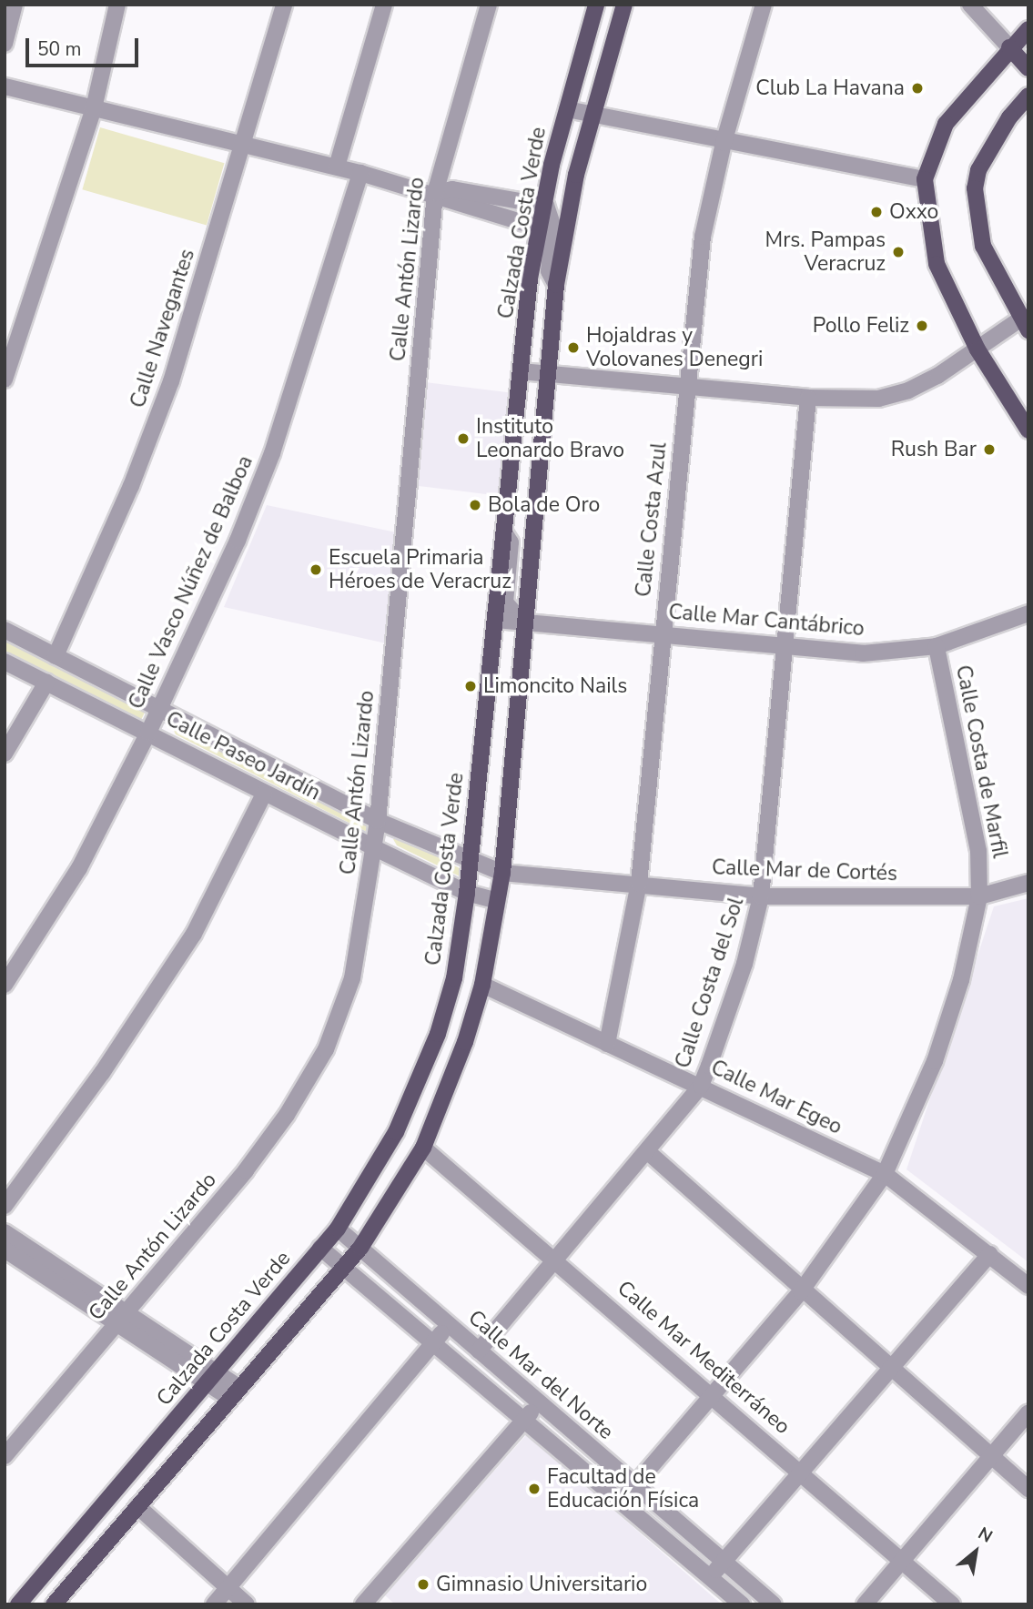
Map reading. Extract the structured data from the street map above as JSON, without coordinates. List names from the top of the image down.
{
  "streets": {
    "main road": ["Calzada Costa Verde"],
    "street": [
      "Calle Antón Lizardo",
      "Calle Navegantes",
      "Calle Costa Azul",
      "Calle Vasco Núñez de Balboa",
      "Calle Mar Cantábrico",
      "Calle Paseo Jardín",
      "Calle Costa de Marfil",
      "Calle Mar de Cortés",
      "Calle Costa del Sol",
      "Calle Mar Egeo",
      "Calle Mar Mediterráneo",
      "Calle Mar del Norte"
    ]
  },
  "crossings": [
    ["Calzada Costa Verde", "Calle Mar Cantábrico"],
    ["Calzada Costa Verde", "Calle Paseo Jardín"],
    ["Calzada Costa Verde", "Calle Mar de Cortés"],
    ["Calzada Costa Verde", "Calle Mar Egeo"],
    ["Calzada Costa Verde", "Calle Mar Mediterráneo"],
    ["Calzada Costa Verde", "Calle Mar del Norte"],
    ["Calle Antón Lizardo", "Calle Paseo Jardín"],
    ["Calle Navegantes", "Calle Paseo Jardín"],
    ["Calle Costa Azul", "Calle Mar Cantábrico"],
    ["Calle Costa Azul", "Calle Mar de Cortés"],
    ["Calle Costa Azul", "Calle Mar Egeo"],
    ["Calle Vasco Núñez de Balboa", "Calle Paseo Jardín"],
    ["Calle Mar Cantábrico", "Calle Costa de Marfil"],
    ["Calle Mar Cantábrico", "Calle Costa del Sol"],
    ["Calle Paseo Jardín", "Calle Mar de Cortés"],
    ["Calle Costa de Marfil", "Calle Mar de Cortés"],
    ["Calle Costa de Marfil", "Calle Mar Egeo"],
    ["Calle Costa de Marfil", "Calle Mar Mediterráneo"],
    ["Calle Costa de Marfil", "Calle Mar del Norte"],
    ["Calle Mar de Cortés", "Calle Costa del Sol"],
    ["Calle Costa del Sol", "Calle Mar Egeo"],
    ["Calle Costa del Sol", "Calle Mar Mediterráneo"],
    ["Calle Costa del Sol", "Calle Mar del Norte"]
  ],
  "places": [
    "Club La Havana",
    "Oxxo",
    "Mrs. Pampas Veracruz",
    "Pollo Feliz",
    "Hojaldras y Volovanes Denegri",
    "Instituto Leonardo Bravo",
    "Rush Bar",
    "Bola de Oro",
    "Escuela Primaria Héroes de Veracruz",
    "Limoncito Nails",
    "Facultad de Educación Física",
    "Gimnasio Universitario"
  ],
  "scale_bar": "50 m",
  "north": "top right"
}
